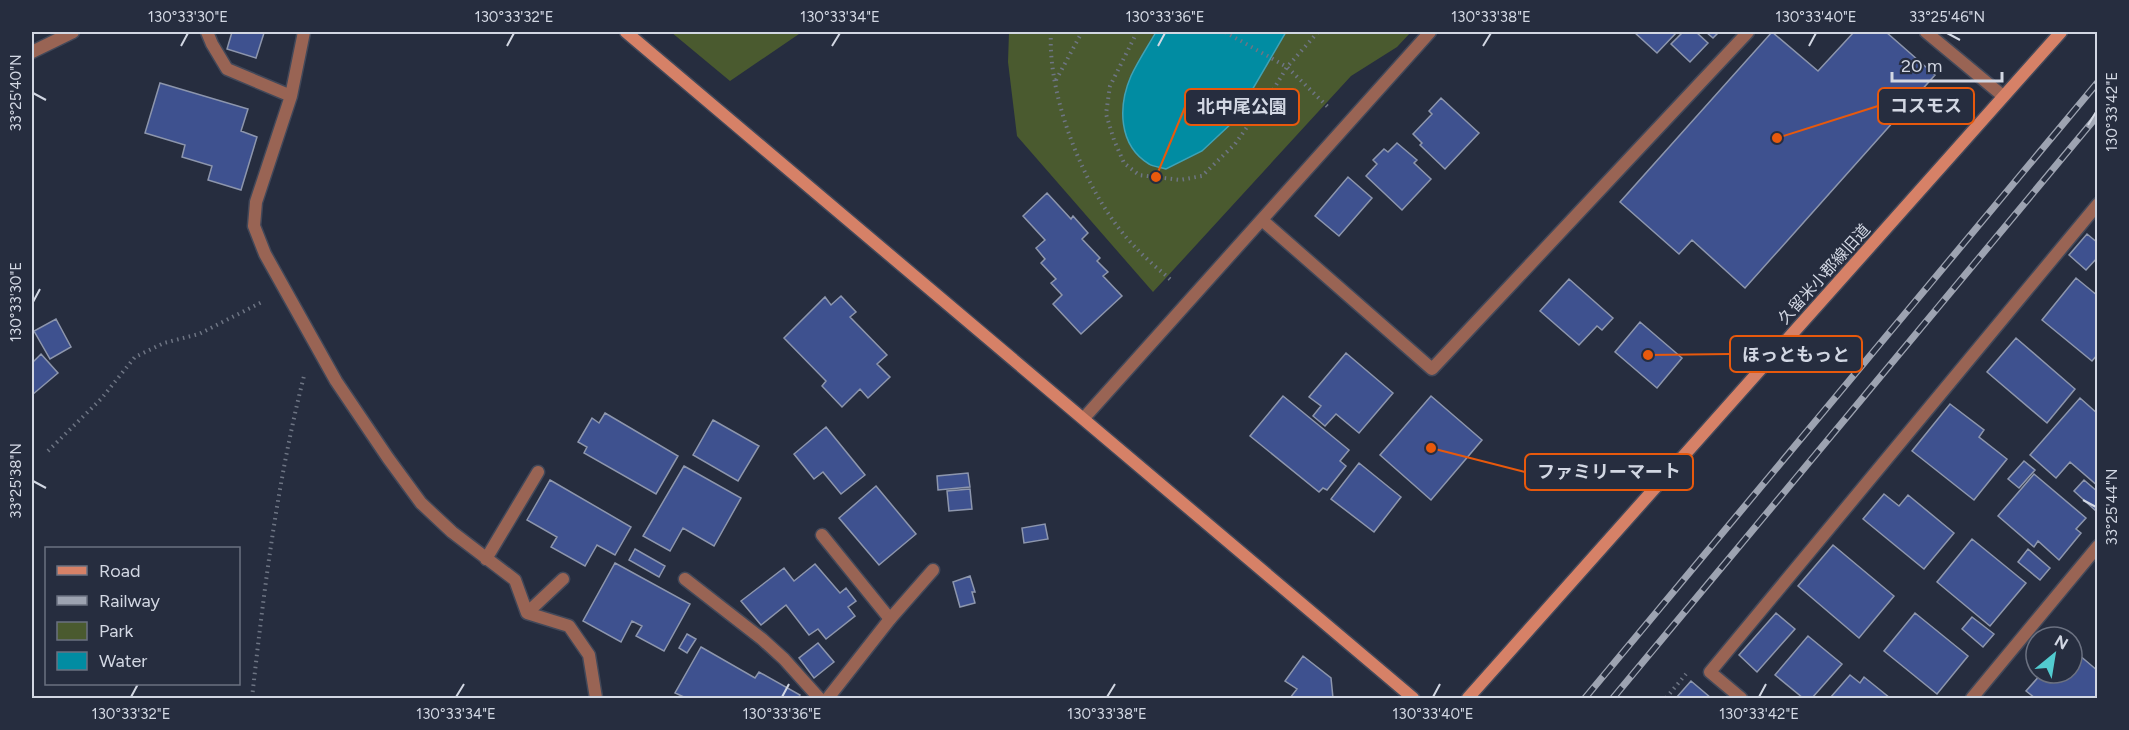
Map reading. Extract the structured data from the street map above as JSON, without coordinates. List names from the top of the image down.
{
  "streets": {
    "street": ["久留米小郡線旧道"]
  },
  "places": [
    "コスモス",
    "北中尾公園",
    "ほっともっと",
    "ファミリーマート"
  ],
  "legend": [
    "Road",
    "Railway",
    "Park",
    "Water"
  ],
  "scale_bar": "20 m",
  "north": "top right",
  "coordinates": [
    "130°33'30\"E",
    "130°33'32\"E",
    "130°33'34\"E",
    "130°33'36\"E",
    "130°33'38\"E",
    "130°33'40\"E",
    "33°25'46\"N",
    "33°25'40\"N",
    "130°33'42\"E",
    "33°25'38\"N",
    "33°25'44\"N"
  ]
}
